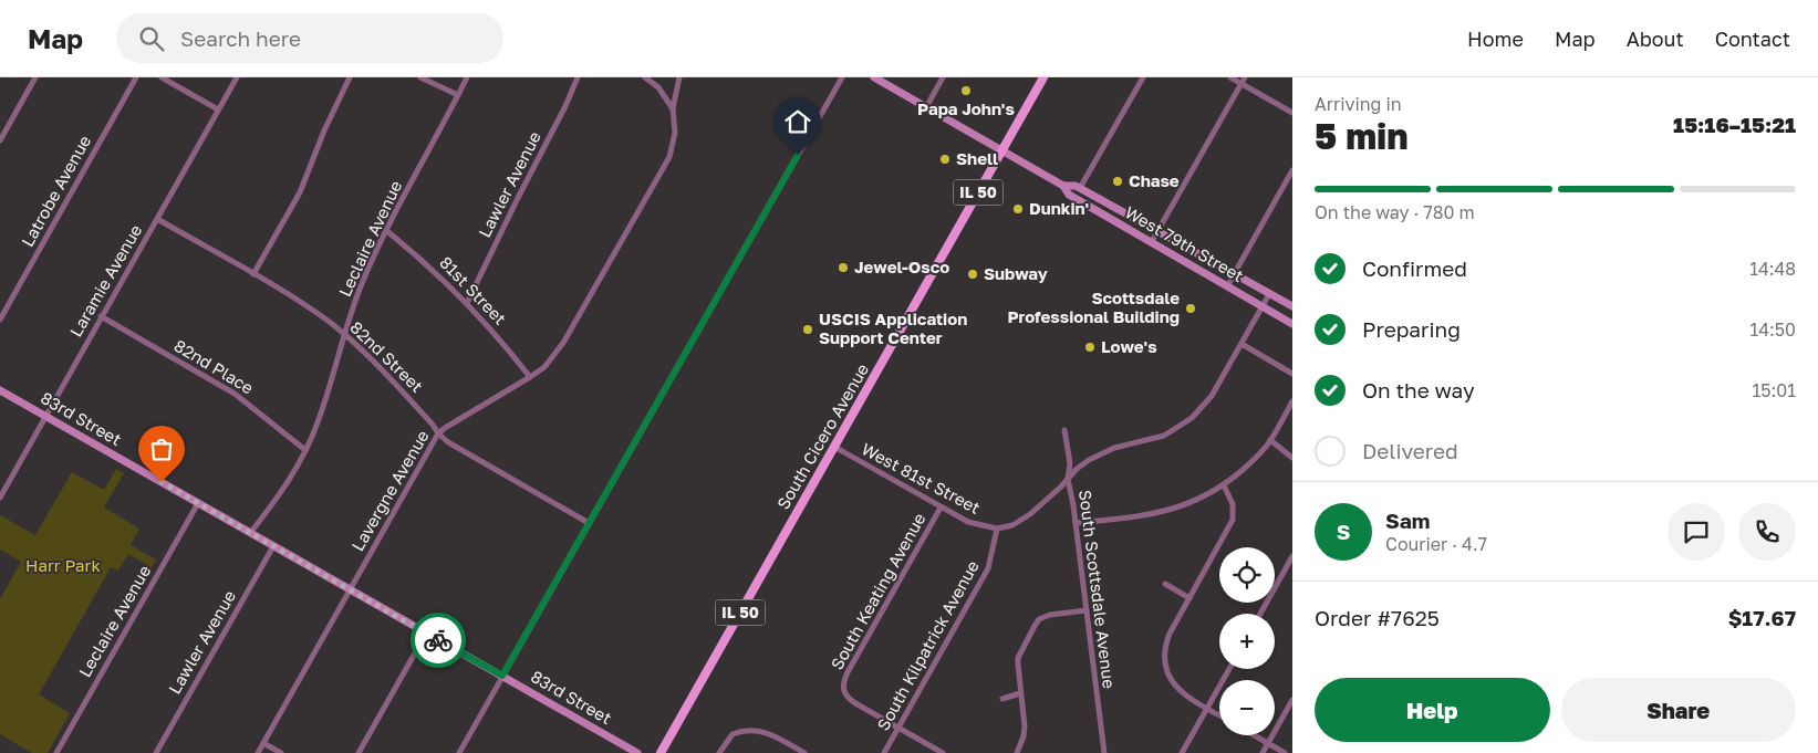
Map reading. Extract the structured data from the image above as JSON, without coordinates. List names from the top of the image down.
{
  "streets": {
    "main road": [
      "IL 50",
      "West 79th Street",
      "83rd Street",
      "South Cicero Avenue"
    ],
    "street": [
      "Lawler Avenue",
      "Latrobe Avenue",
      "Leclaire Avenue",
      "Laramie Avenue",
      "81st Street",
      "82nd Street",
      "82nd Place",
      "West 81st Street",
      "Lavergne Avenue",
      "South Scottsdale Avenue",
      "South Keating Avenue",
      "South Kilpatrick Avenue"
    ]
  },
  "crossings": [
    ["Lawler Avenue", "81st Street"],
    ["Lawler Avenue", "83rd Street"],
    ["Leclaire Avenue", "81st Street"],
    ["Leclaire Avenue", "82nd Street"],
    ["Leclaire Avenue", "82nd Place"],
    ["Leclaire Avenue", "83rd Street"],
    ["West 79th Street", "South Cicero Avenue"],
    ["Laramie Avenue", "82nd Street"],
    ["Laramie Avenue", "82nd Place"],
    ["Laramie Avenue", "83rd Street"],
    ["81st Street", "Lavergne Avenue"],
    ["82nd Street", "Lavergne Avenue"],
    ["83rd Street", "Lavergne Avenue"],
    ["South Cicero Avenue", "West 81st Street"],
    ["West 81st Street", "South Keating Avenue"],
    ["West 81st Street", "South Kilpatrick Avenue"],
    ["South Keating Avenue", "South Kilpatrick Avenue"]
  ],
  "parks": ["Harr Park"],
  "places": [
    "Papa John's",
    "Shell",
    "Chase",
    "Dunkin'",
    "Jewel-Osco",
    "Subway",
    "Scottsdale Professional Building",
    "USCIS Application Support Center",
    "Lowe's"
  ],
  "page": {
    "header": "Map",
    "search": "Search here",
    "nav": [
      "Home",
      "Map",
      "About",
      "Contact"
    ],
    "heading": ["5 min", "Arriving in", "15:16–15:21"],
    "panel": [
      "Sam",
      "Courier · 4.7",
      "Order #7625",
      "$17.67"
    ],
    "bar": "On the way · 780 m",
    "list": [
      ["Confirmed", "14:48"],
      ["Preparing", "14:50"],
      ["On the way", "15:01"],
      "Delivered"
    ],
    "round": "S",
    "map_buttons": ["+", "−"],
    "buttons": ["Help", "Share"]
  }
}
